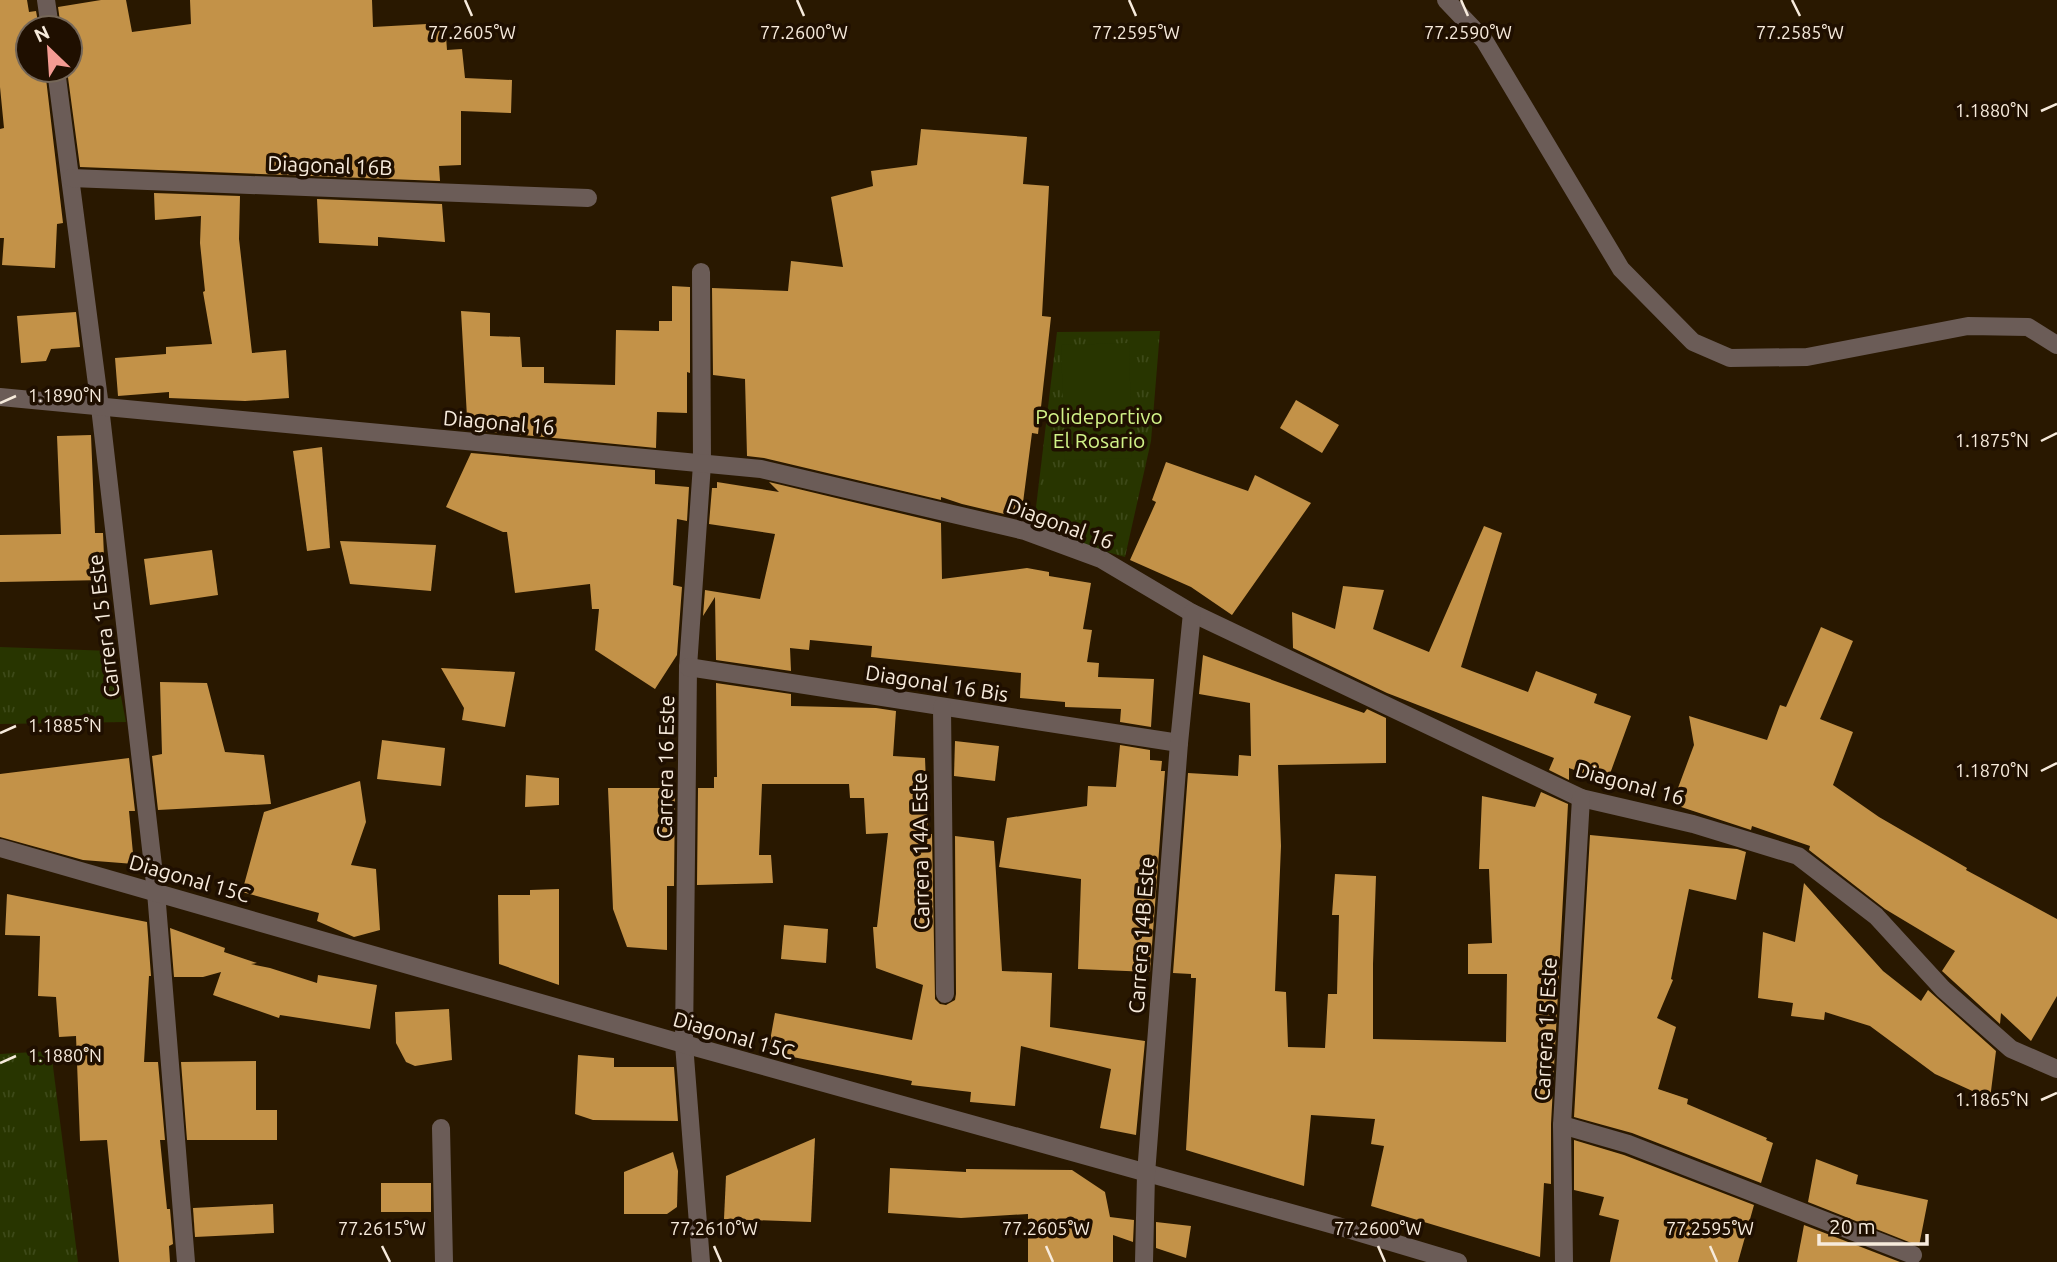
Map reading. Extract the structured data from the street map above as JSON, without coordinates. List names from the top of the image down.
{
  "streets": {
    "street": [
      "Diagonal 16B",
      "Diagonal 16",
      "Carrera 15 Este",
      "Diagonal 16 Bis",
      "Carrera 16 Este",
      "Carrera 14A Este",
      "Diagonal 15C",
      "Carrera 14B Este"
    ]
  },
  "crossings": [
    ["Diagonal 16B", "Carrera 15 Este"],
    ["Diagonal 16", "Carrera 15 Este"],
    ["Diagonal 16", "Carrera 16 Este"],
    ["Diagonal 16", "Carrera 14B Este"],
    ["Carrera 15 Este", "Diagonal 15C"],
    ["Diagonal 16 Bis", "Carrera 16 Este"],
    ["Diagonal 16 Bis", "Carrera 14A Este"],
    ["Diagonal 16 Bis", "Carrera 14B Este"],
    ["Carrera 16 Este", "Diagonal 15C"],
    ["Diagonal 15C", "Carrera 14B Este"]
  ],
  "parks": ["Polideportivo El Rosario"],
  "scale_bar": "20 m",
  "north": "top left",
  "coordinates": [
    "77.2605°W",
    "77.2600°W",
    "77.2595°W",
    "77.2590°W",
    "77.2585°W",
    "1.1880°N",
    "1.1890°N",
    "1.1875°N",
    "1.1885°N",
    "1.1870°N",
    "1.1865°N",
    "77.2615°W",
    "77.2610°W"
  ]
}
